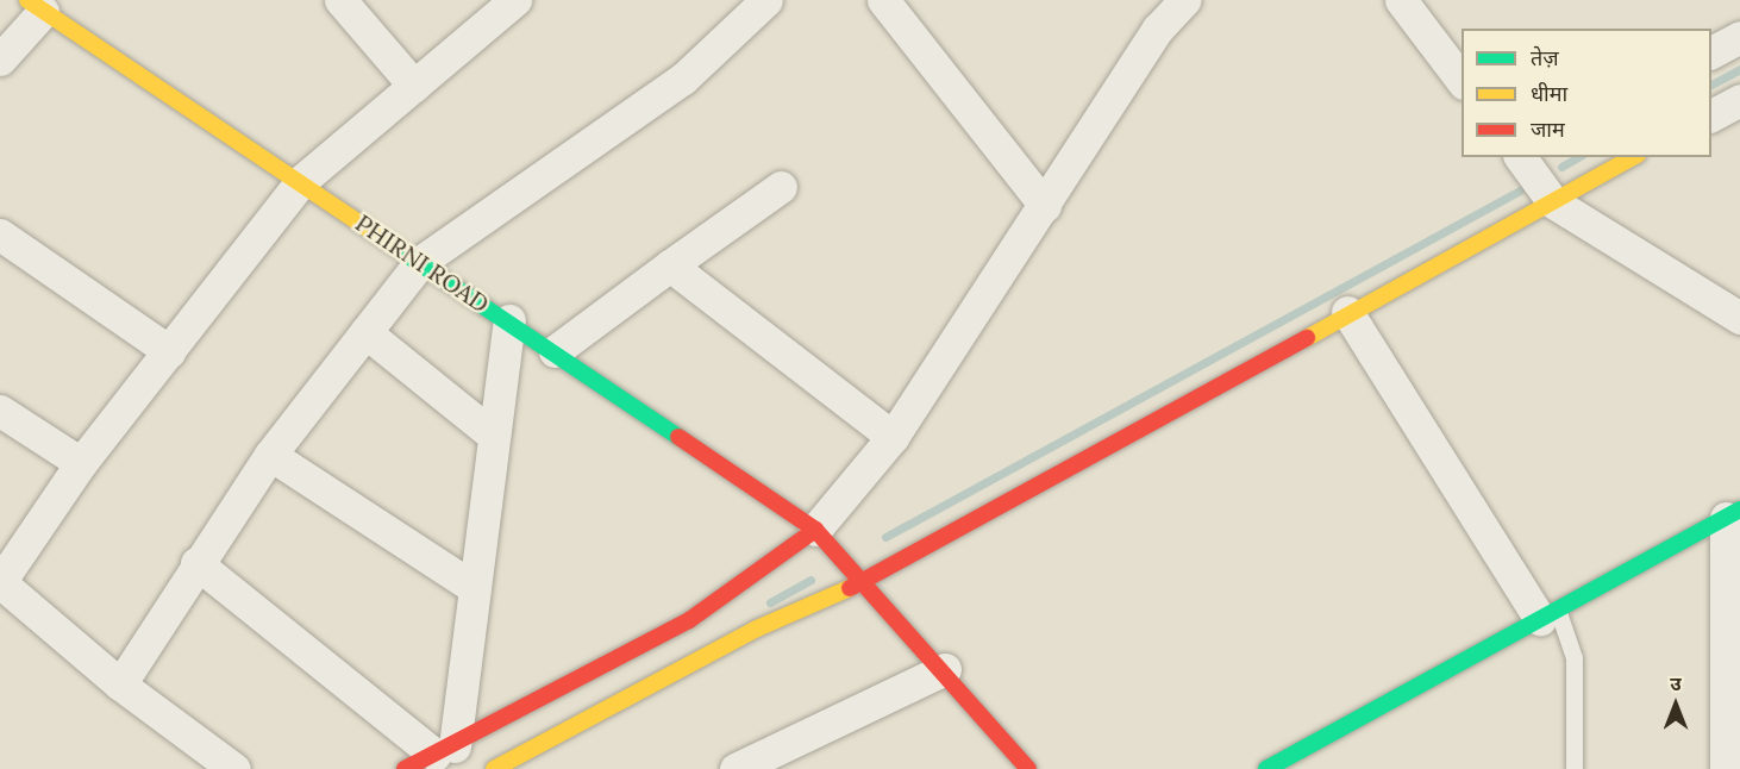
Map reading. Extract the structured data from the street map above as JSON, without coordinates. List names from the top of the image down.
{
  "streets": {
    "street": ["PHIRNI ROAD"]
  },
  "legend": ["तेज़", "धीमा", "जाम"],
  "north": "top"
}
